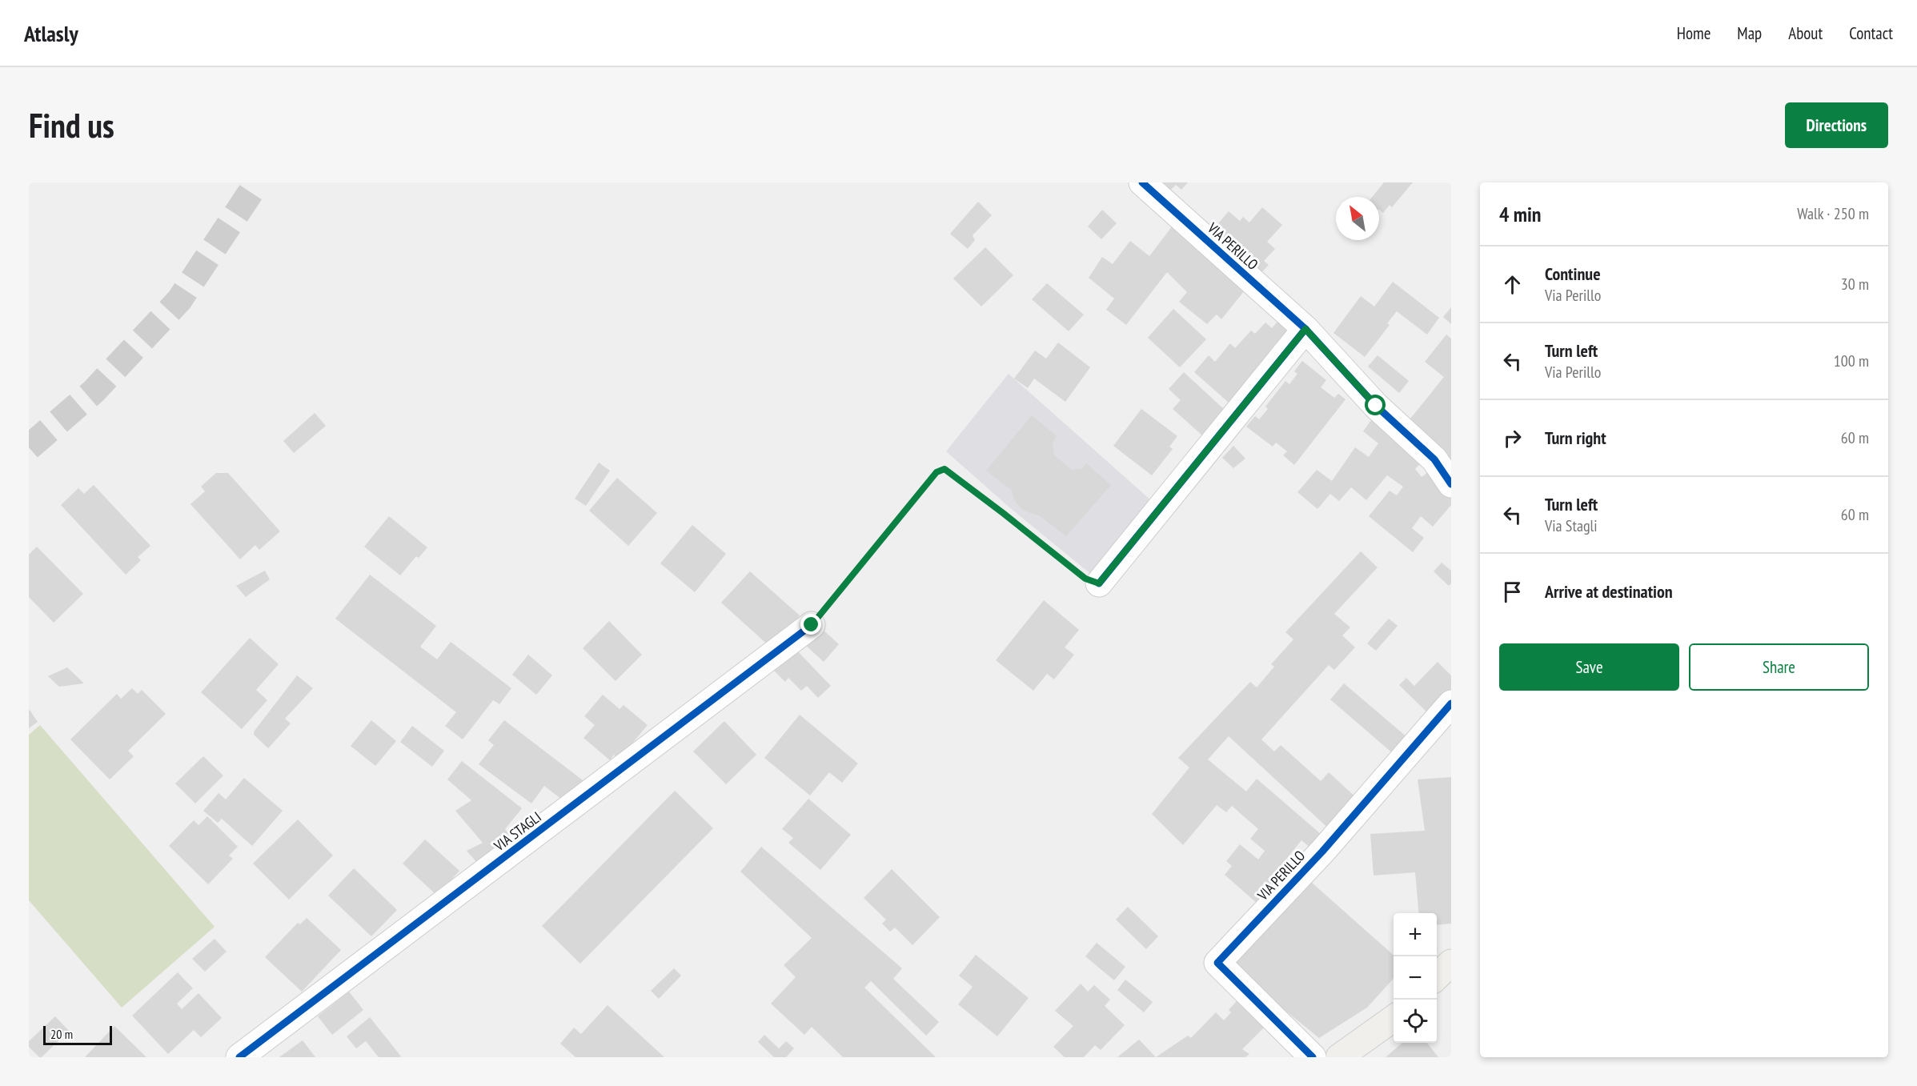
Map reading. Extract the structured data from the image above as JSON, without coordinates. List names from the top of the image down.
{
  "streets": {
    "street": ["VIA PERILLO", "VIA STAGLI"]
  },
  "scale_bar": "20 m",
  "north": "top left",
  "page": {
    "header": "Atlasly",
    "nav": [
      "Home",
      "Map",
      "About",
      "Contact"
    ],
    "buttons": [
      "Directions",
      ["Save", "Share"]
    ],
    "title": "Find us",
    "heading": ["4 min", "Walk · 250 m"],
    "list": [
      ["Continue", "Via Perillo", "30 m"],
      ["Turn left", "Via Perillo", "100 m"],
      ["Turn right", "60 m"],
      ["Turn left", "Via Stagli", "60 m"],
      "Arrive at destination"
    ],
    "map_buttons": ["+", "−"],
    "scale": "20 m"
  }
}
